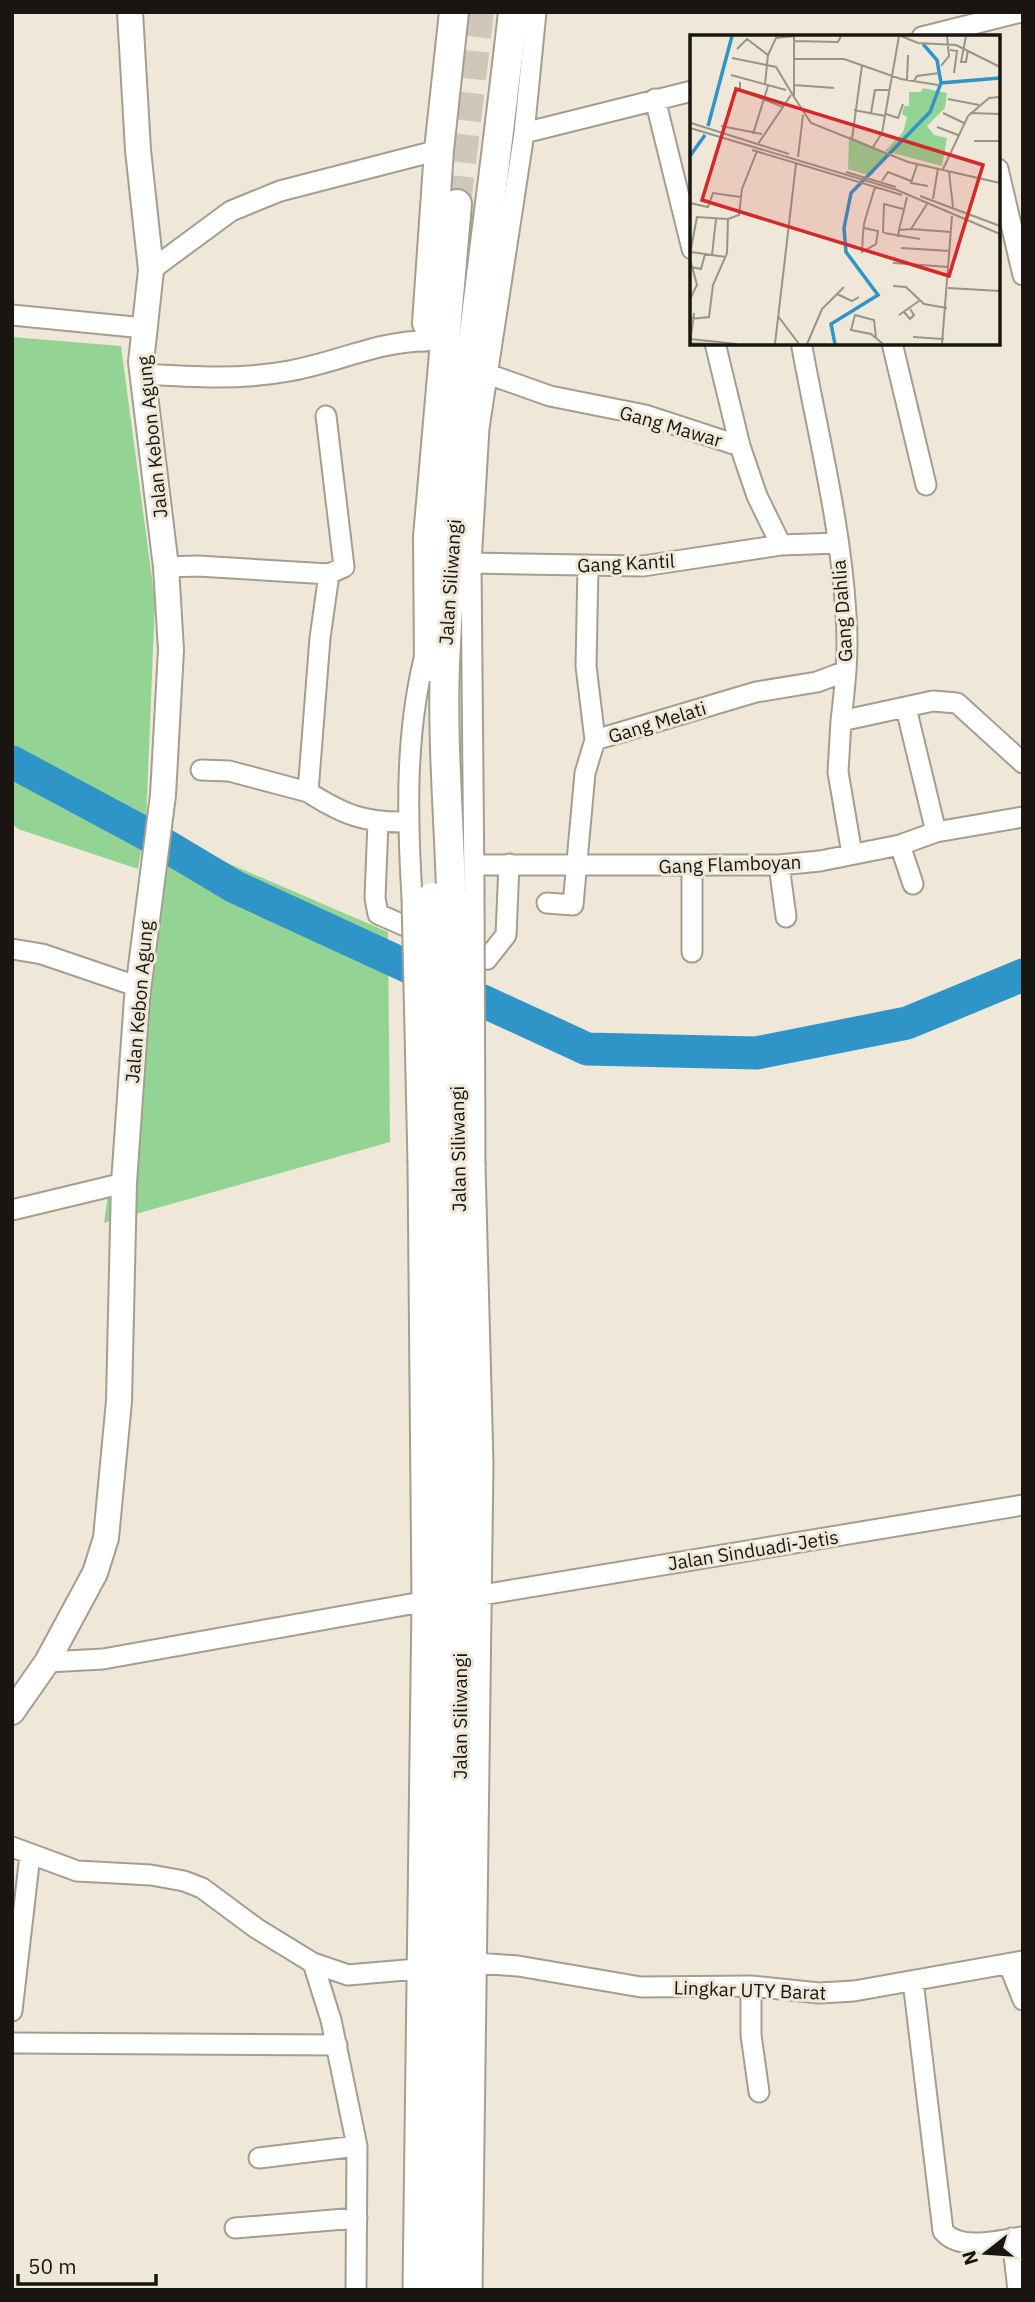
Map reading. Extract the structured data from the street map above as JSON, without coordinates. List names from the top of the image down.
{
  "streets": {
    "highway": ["Jalan Siliwangi"],
    "main road": ["Jalan Kebon Agung"],
    "street": [
      "Gang Mawar",
      "Gang Kantil",
      "Gang Dahlia",
      "Gang Melati",
      "Gang Flamboyan",
      "Jalan Sinduadi-Jetis",
      "Lingkar UTY Barat"
    ]
  },
  "crossings": [
    ["Gang Mawar", "Gang Kantil"],
    ["Gang Kantil", "Jalan Siliwangi"],
    ["Gang Kantil", "Gang Melati"],
    ["Gang Dahlia", "Gang Melati"],
    ["Gang Dahlia", "Gang Flamboyan"]
  ],
  "scale_bar": "50 m",
  "north": "left"
}
